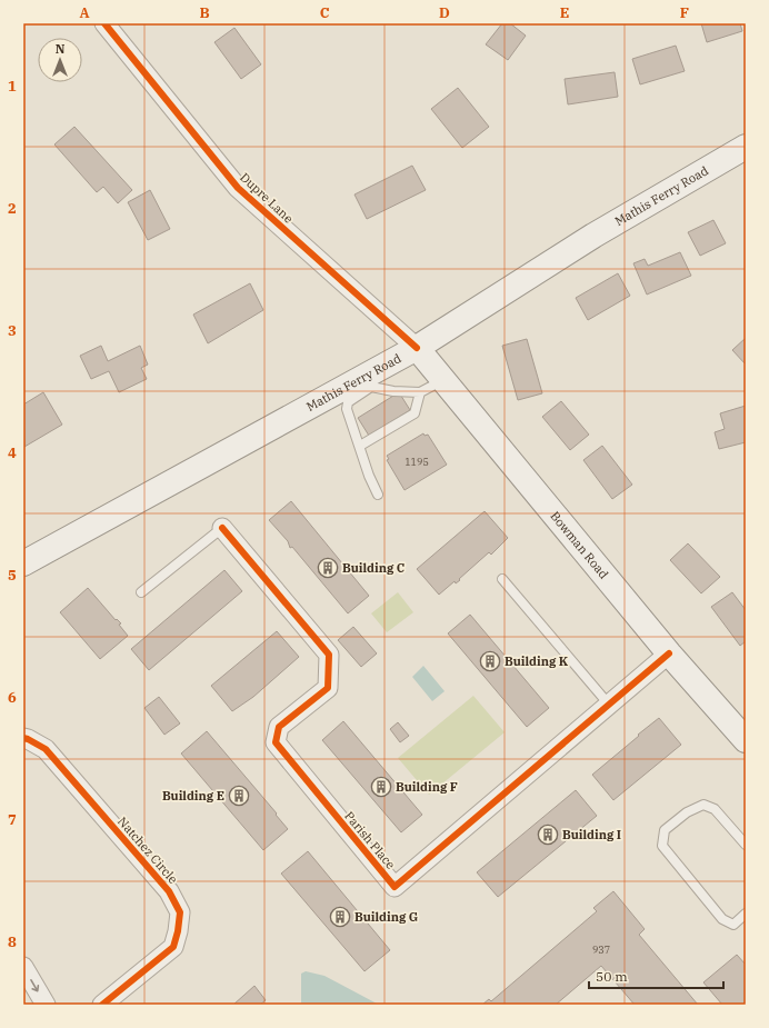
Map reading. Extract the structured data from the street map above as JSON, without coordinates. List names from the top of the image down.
{
  "streets": {
    "main road": ["Mathis Ferry Road", "Bowman Road"],
    "street": ["Dupre Lane", "Parish Place", "Natchez Circle"]
  },
  "crossings": [
    ["Mathis Ferry Road", "Dupre Lane"],
    ["Mathis Ferry Road", "Bowman Road"],
    ["Dupre Lane", "Bowman Road"],
    ["Bowman Road", "Parish Place"]
  ],
  "places": {
    "building": [
      "Building C",
      "Building K",
      "Building F",
      "Building E",
      "Building I",
      "Building G"
    ]
  },
  "house_numbers": ["1195", "937"],
  "scale_bar": "50 m",
  "north": "top",
  "grid": {
    "columns": [
      "A",
      "B",
      "C",
      "D",
      "E",
      "F"
    ],
    "rows": [
      "1",
      "2",
      "3",
      "4",
      "5",
      "6",
      "7",
      "8"
    ]
  }
}
